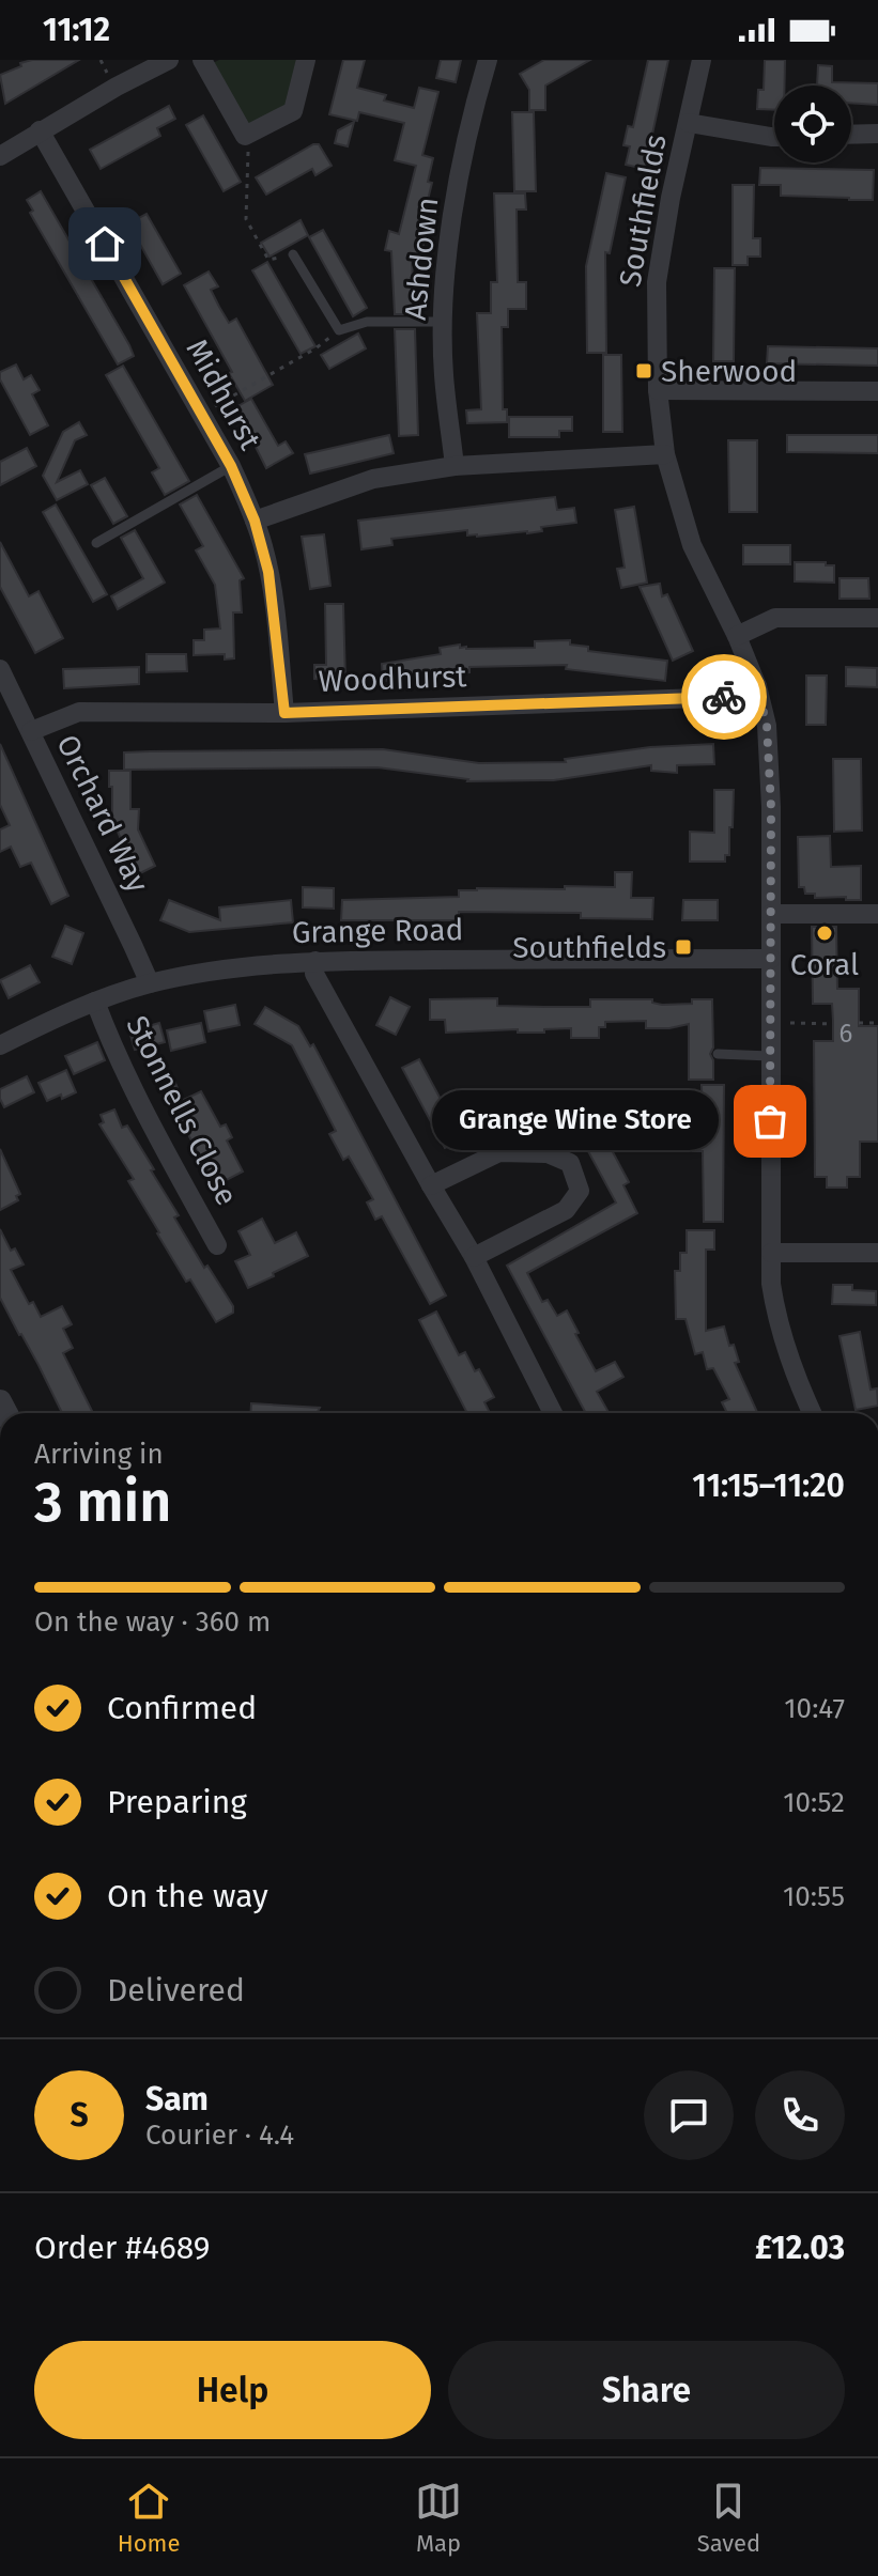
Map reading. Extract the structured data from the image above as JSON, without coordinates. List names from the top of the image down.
{
  "streets": {
    "street": [
      "Southfields",
      "Ashdown",
      "Midhurst",
      "Woodhurst",
      "Orchard Way",
      "Grange Road",
      "Stonnells Close"
    ]
  },
  "crossings": [
    ["Southfields", "Woodhurst"],
    ["Southfields", "Grange Road"],
    ["Midhurst", "Woodhurst"],
    ["Woodhurst", "Orchard Way"],
    ["Orchard Way", "Grange Road"],
    ["Grange Road", "Stonnells Close"]
  ],
  "places": {
    "transit": ["Sherwood", "Southfields"],
    "other": ["Coral", "Grange Wine Store"]
  },
  "house_numbers": ["6"],
  "page": {
    "status": "11:12",
    "bubble": "Grange Wine Store",
    "heading": ["3 min", "Arriving in", "11:15–11:20"],
    "panel": [
      "Sam",
      "Courier · 4.4",
      "Order #4689",
      "£12.03"
    ],
    "bar": "On the way · 360 m",
    "list": [
      ["Confirmed", "10:47"],
      ["Preparing", "10:52"],
      ["On the way", "10:55"],
      "Delivered"
    ],
    "round": "S",
    "buttons": ["Help", "Share"],
    "tabs": ["Home", "Map", "Saved"]
  }
}
